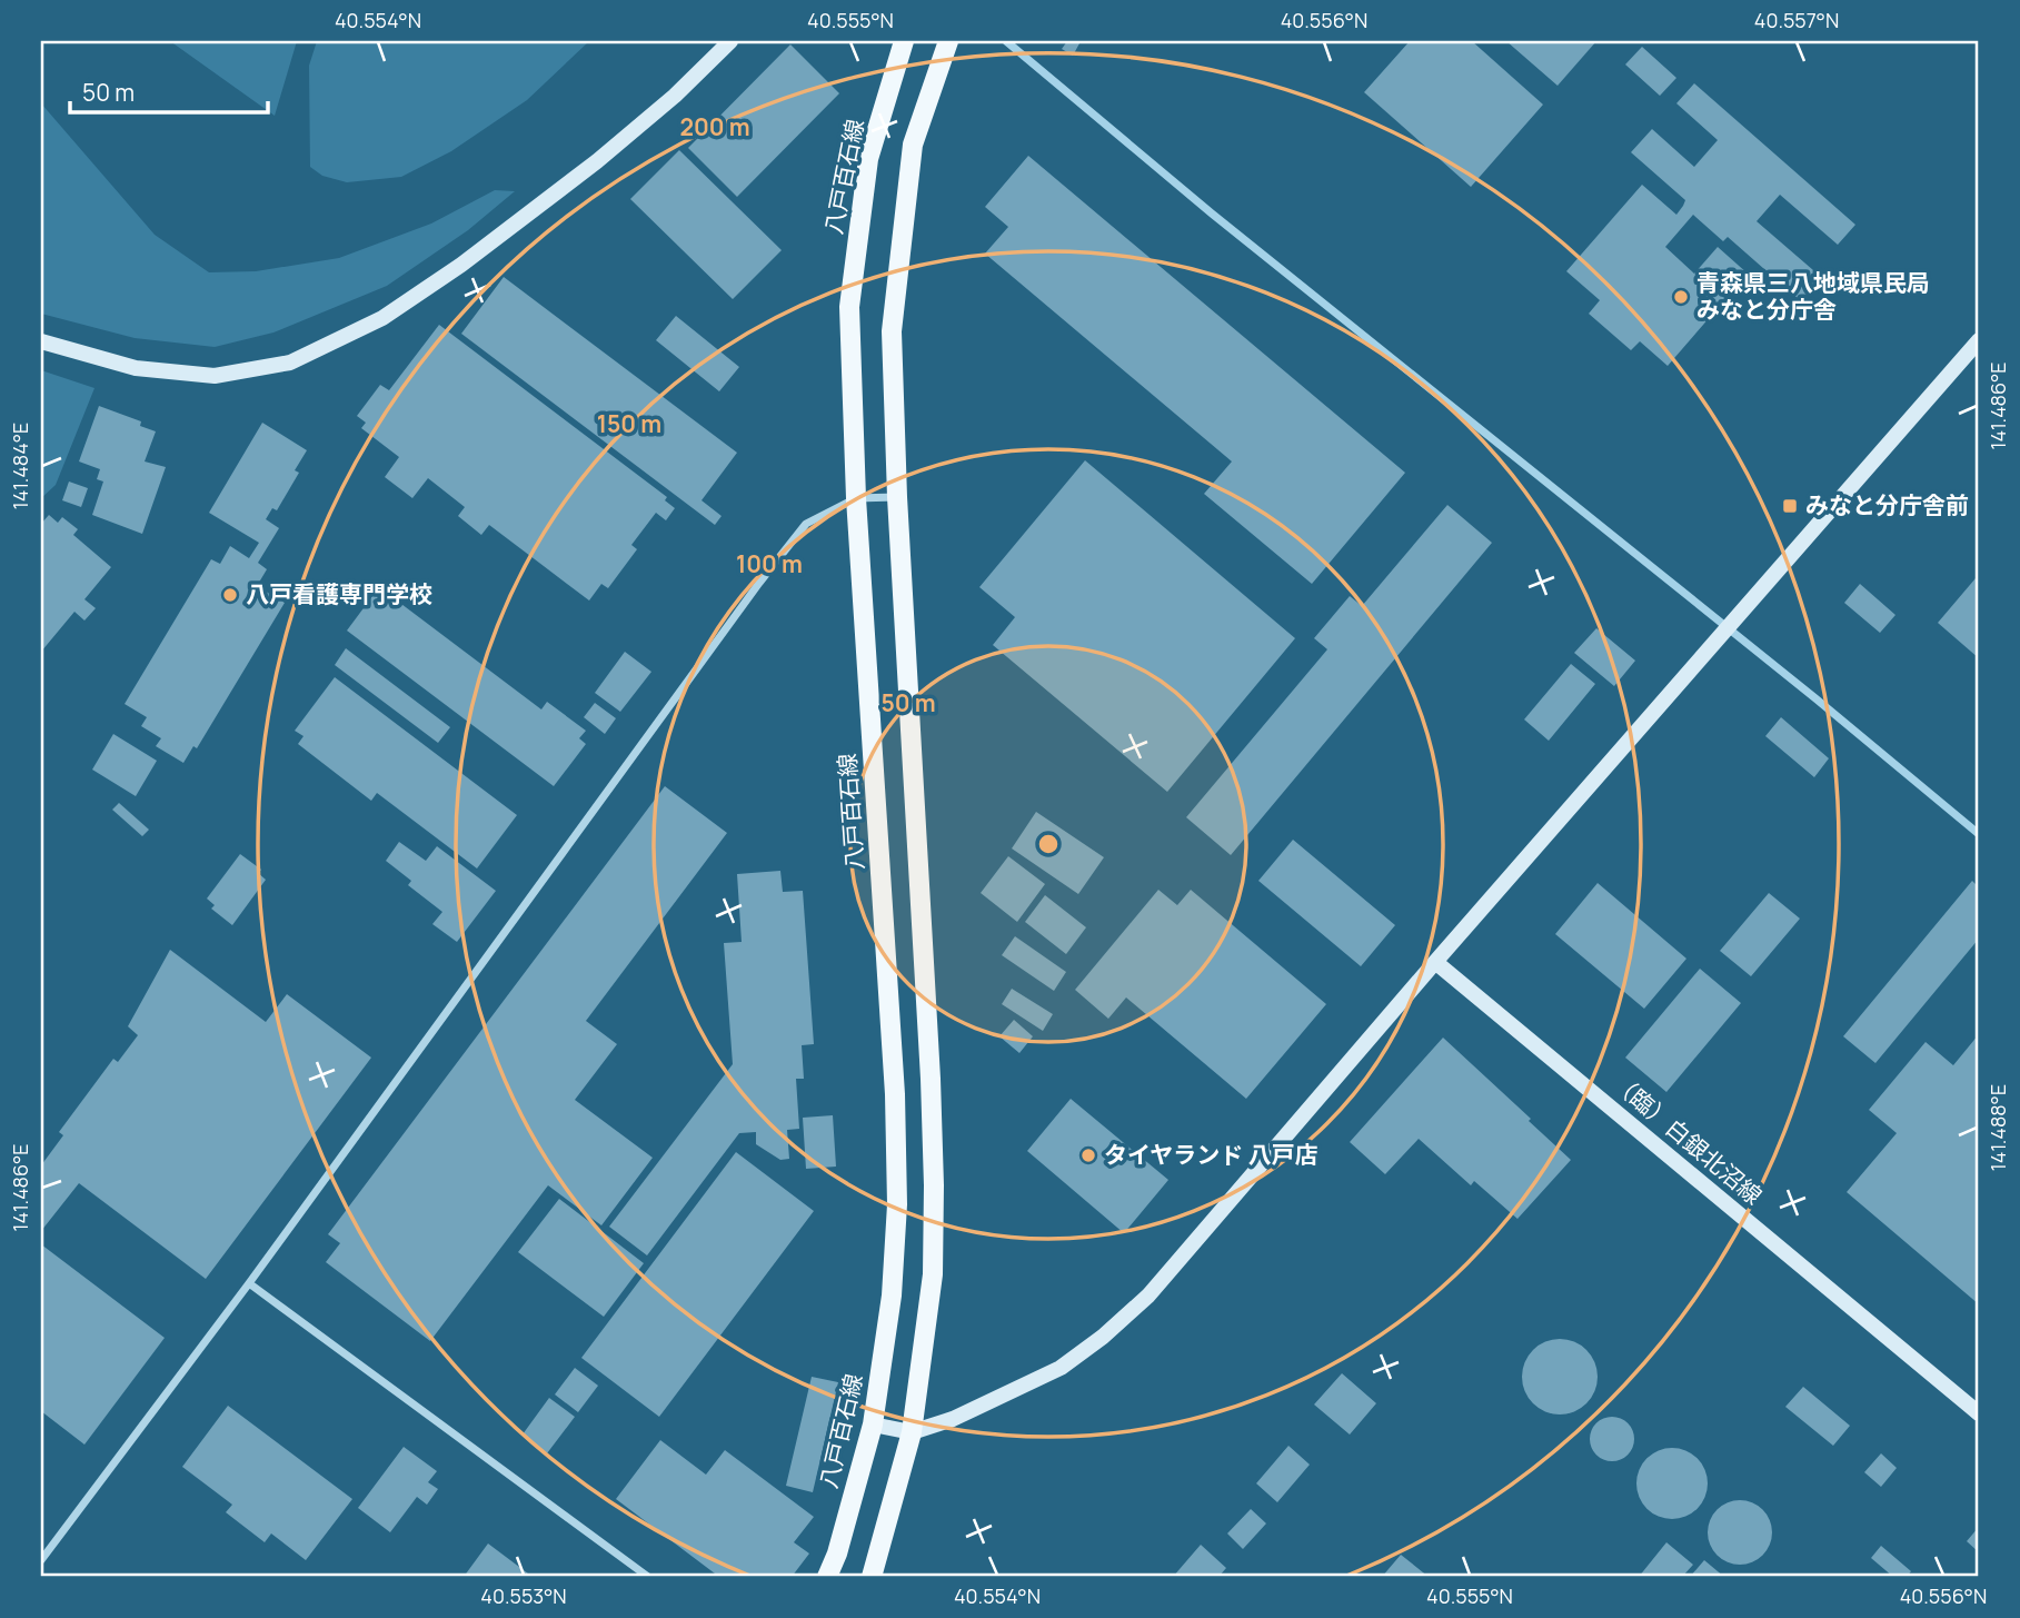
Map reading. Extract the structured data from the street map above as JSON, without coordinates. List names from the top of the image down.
{
  "streets": {
    "main road": ["八戸百石線"],
    "street": ["（臨）白銀北沼線"]
  },
  "places": {
    "other": ["青森県三八地域県民局 みなと分庁舎", "八戸看護専門学校", "タイヤランド 八戸店"],
    "transit": ["みなと分庁舎前"]
  },
  "scale_bar": "50 m",
  "coordinates": [
    "40.554°N",
    "40.555°N",
    "40.556°N",
    "40.557°N",
    "141.486°E",
    "141.484°E",
    "141.488°E",
    "40.553°N"
  ],
  "rings": [
    "200 m",
    "150 m",
    "100 m",
    "50 m"
  ]
}
